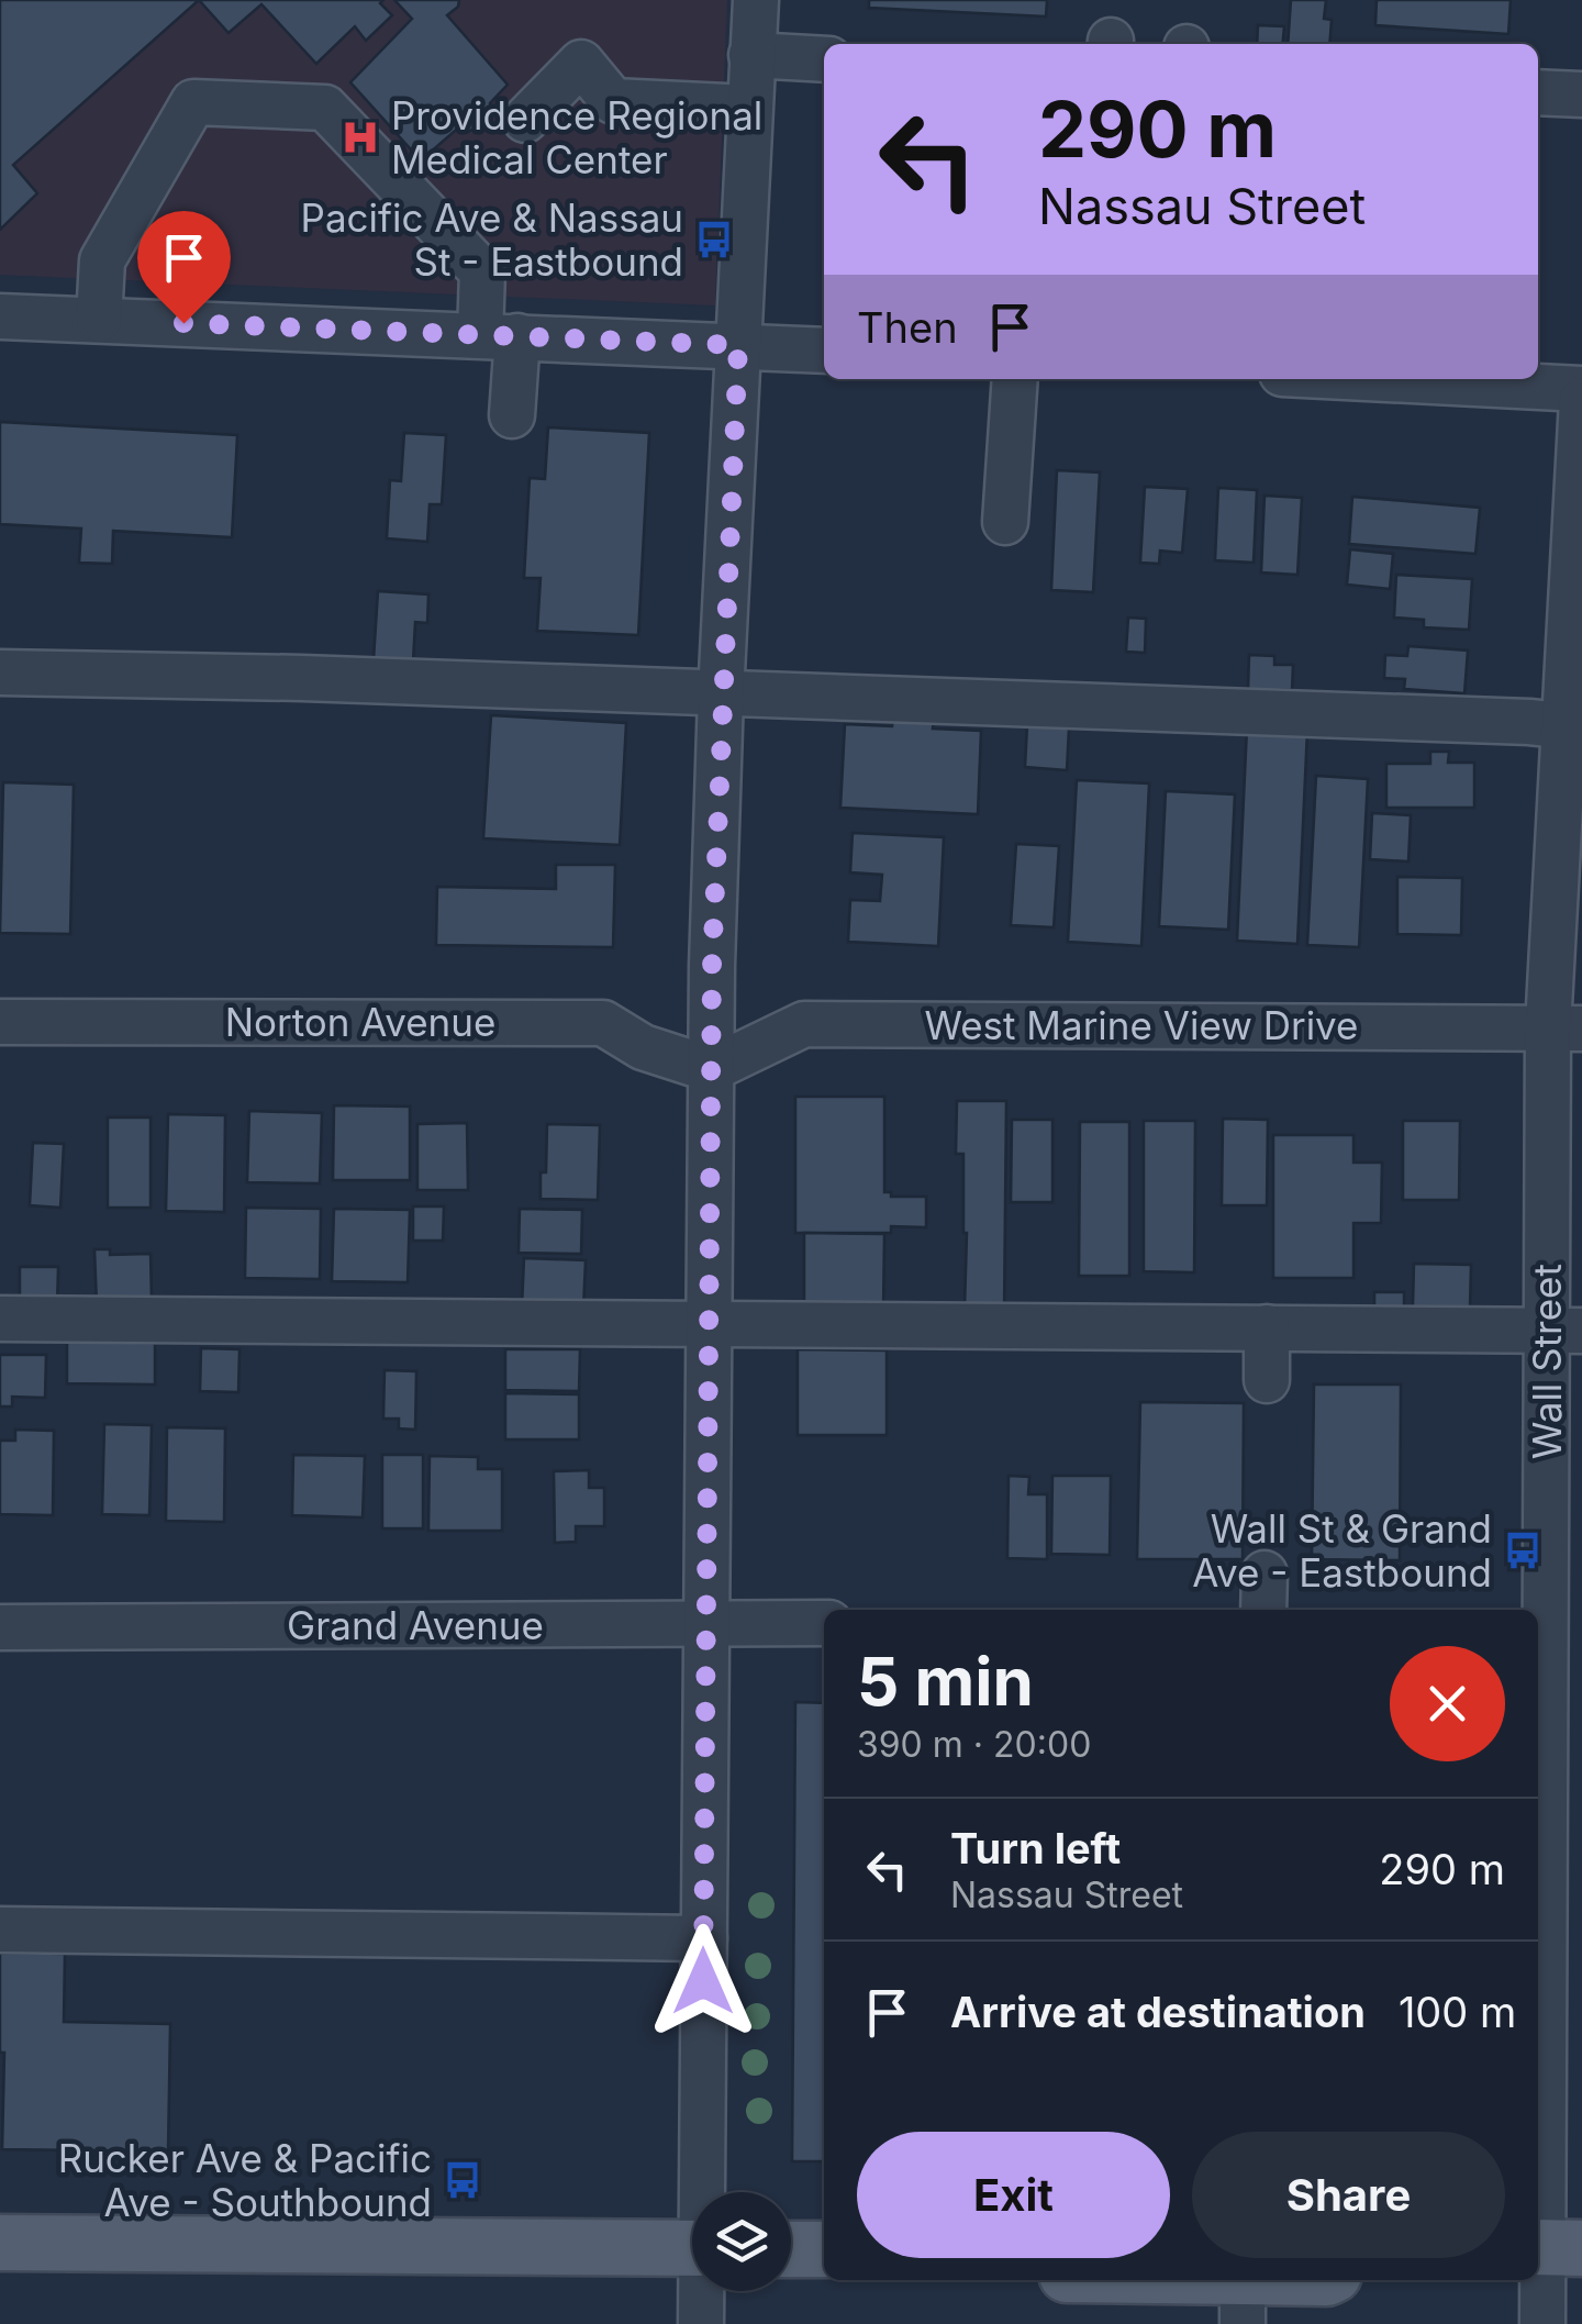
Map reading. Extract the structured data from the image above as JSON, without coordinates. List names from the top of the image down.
{
  "streets": {
    "street": [
      "Norton Avenue",
      "West Marine View Drive",
      "Wall Street",
      "Grand Avenue"
    ]
  },
  "crossings": [
    ["Norton Avenue", "West Marine View Drive"],
    ["West Marine View Drive", "Wall Street"]
  ],
  "places": {
    "hospital": ["Providence Regional Medical Center"],
    "bus stop": ["Pacific Ave & Nassau St - Eastbound", "Wall St & Grand Ave - Eastbound", "Rucker Ave & Pacific Ave - Southbound"]
  },
  "page": {
    "turn": ["290 m", "Nassau Street"],
    "then": "Then",
    "heading": ["5 min", "390 m · 20:00"],
    "list": [
      {
        "name": "Turn left",
        "note": "Nassau Street",
        "value": "290 m"
      },
      {
        "name": "Arrive at destination",
        "value": "100 m"
      }
    ],
    "buttons": ["Exit", "Share"]
  }
}
